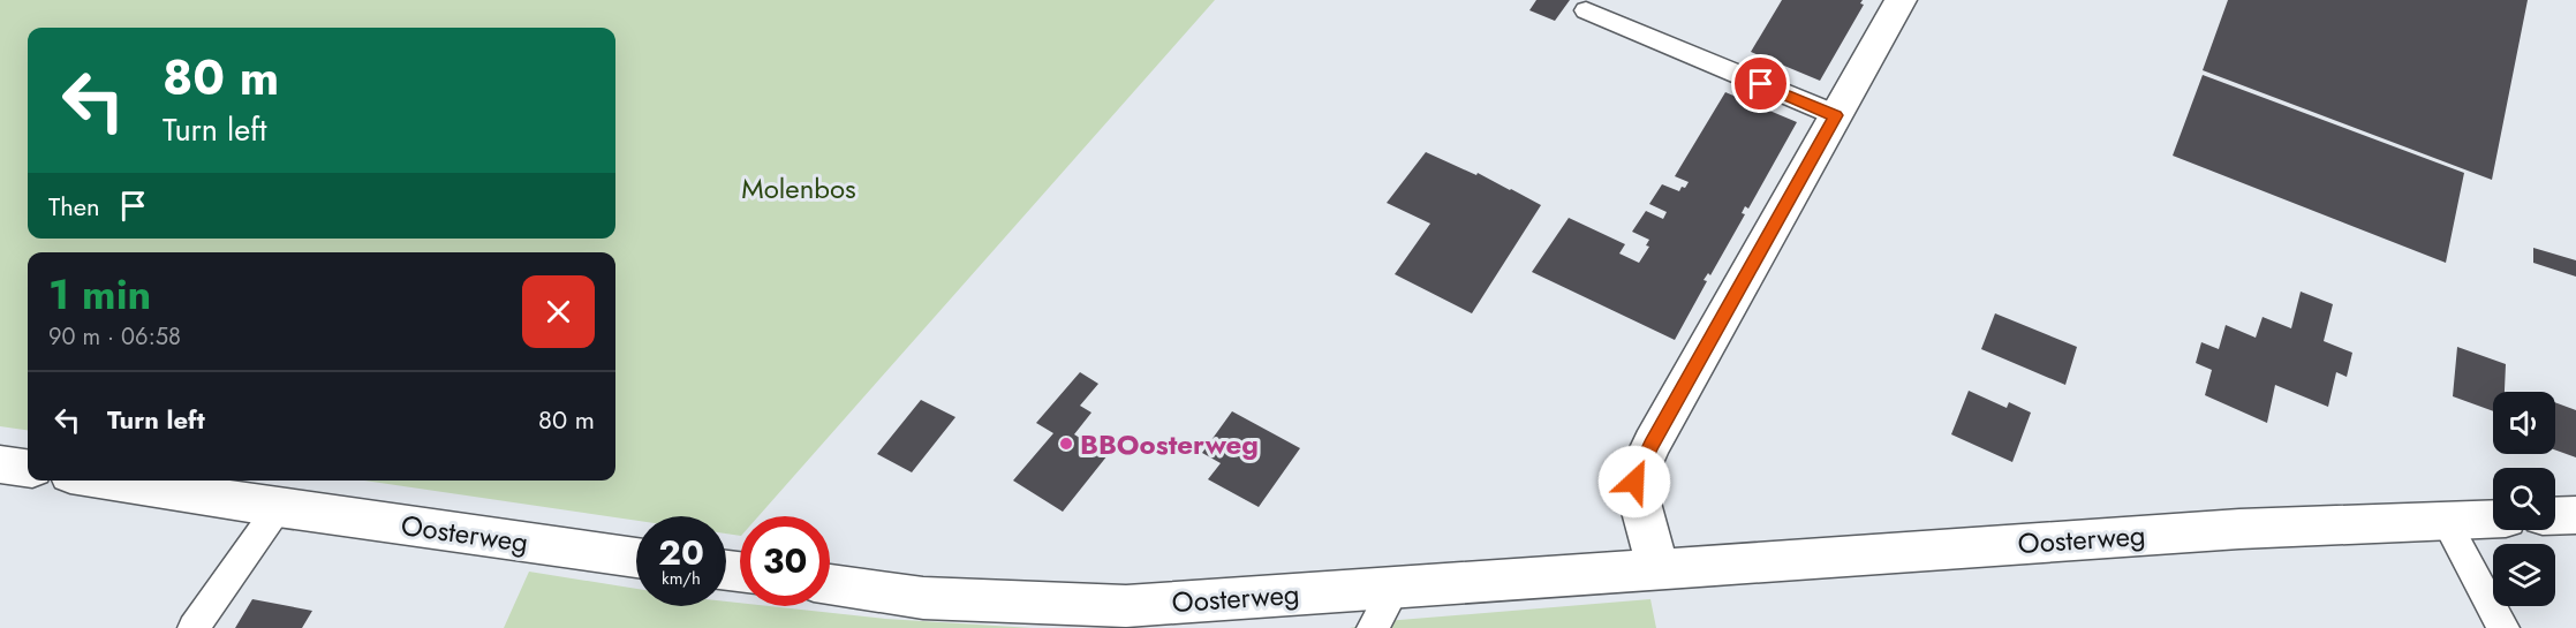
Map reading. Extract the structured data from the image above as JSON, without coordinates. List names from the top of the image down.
{
  "streets": {
    "street": ["Oosterweg"]
  },
  "parks": ["Molenbos"],
  "places": ["BBOosterweg"],
  "page": {
    "turn": ["80 m", "Turn left"],
    "then": "Then",
    "heading": ["1 min", "90 m · 06:58"],
    "list": [
      {
        "name": "Turn left",
        "value": "80 m"
      }
    ],
    "speed": "20 km/h",
    "limit": "30"
  }
}
